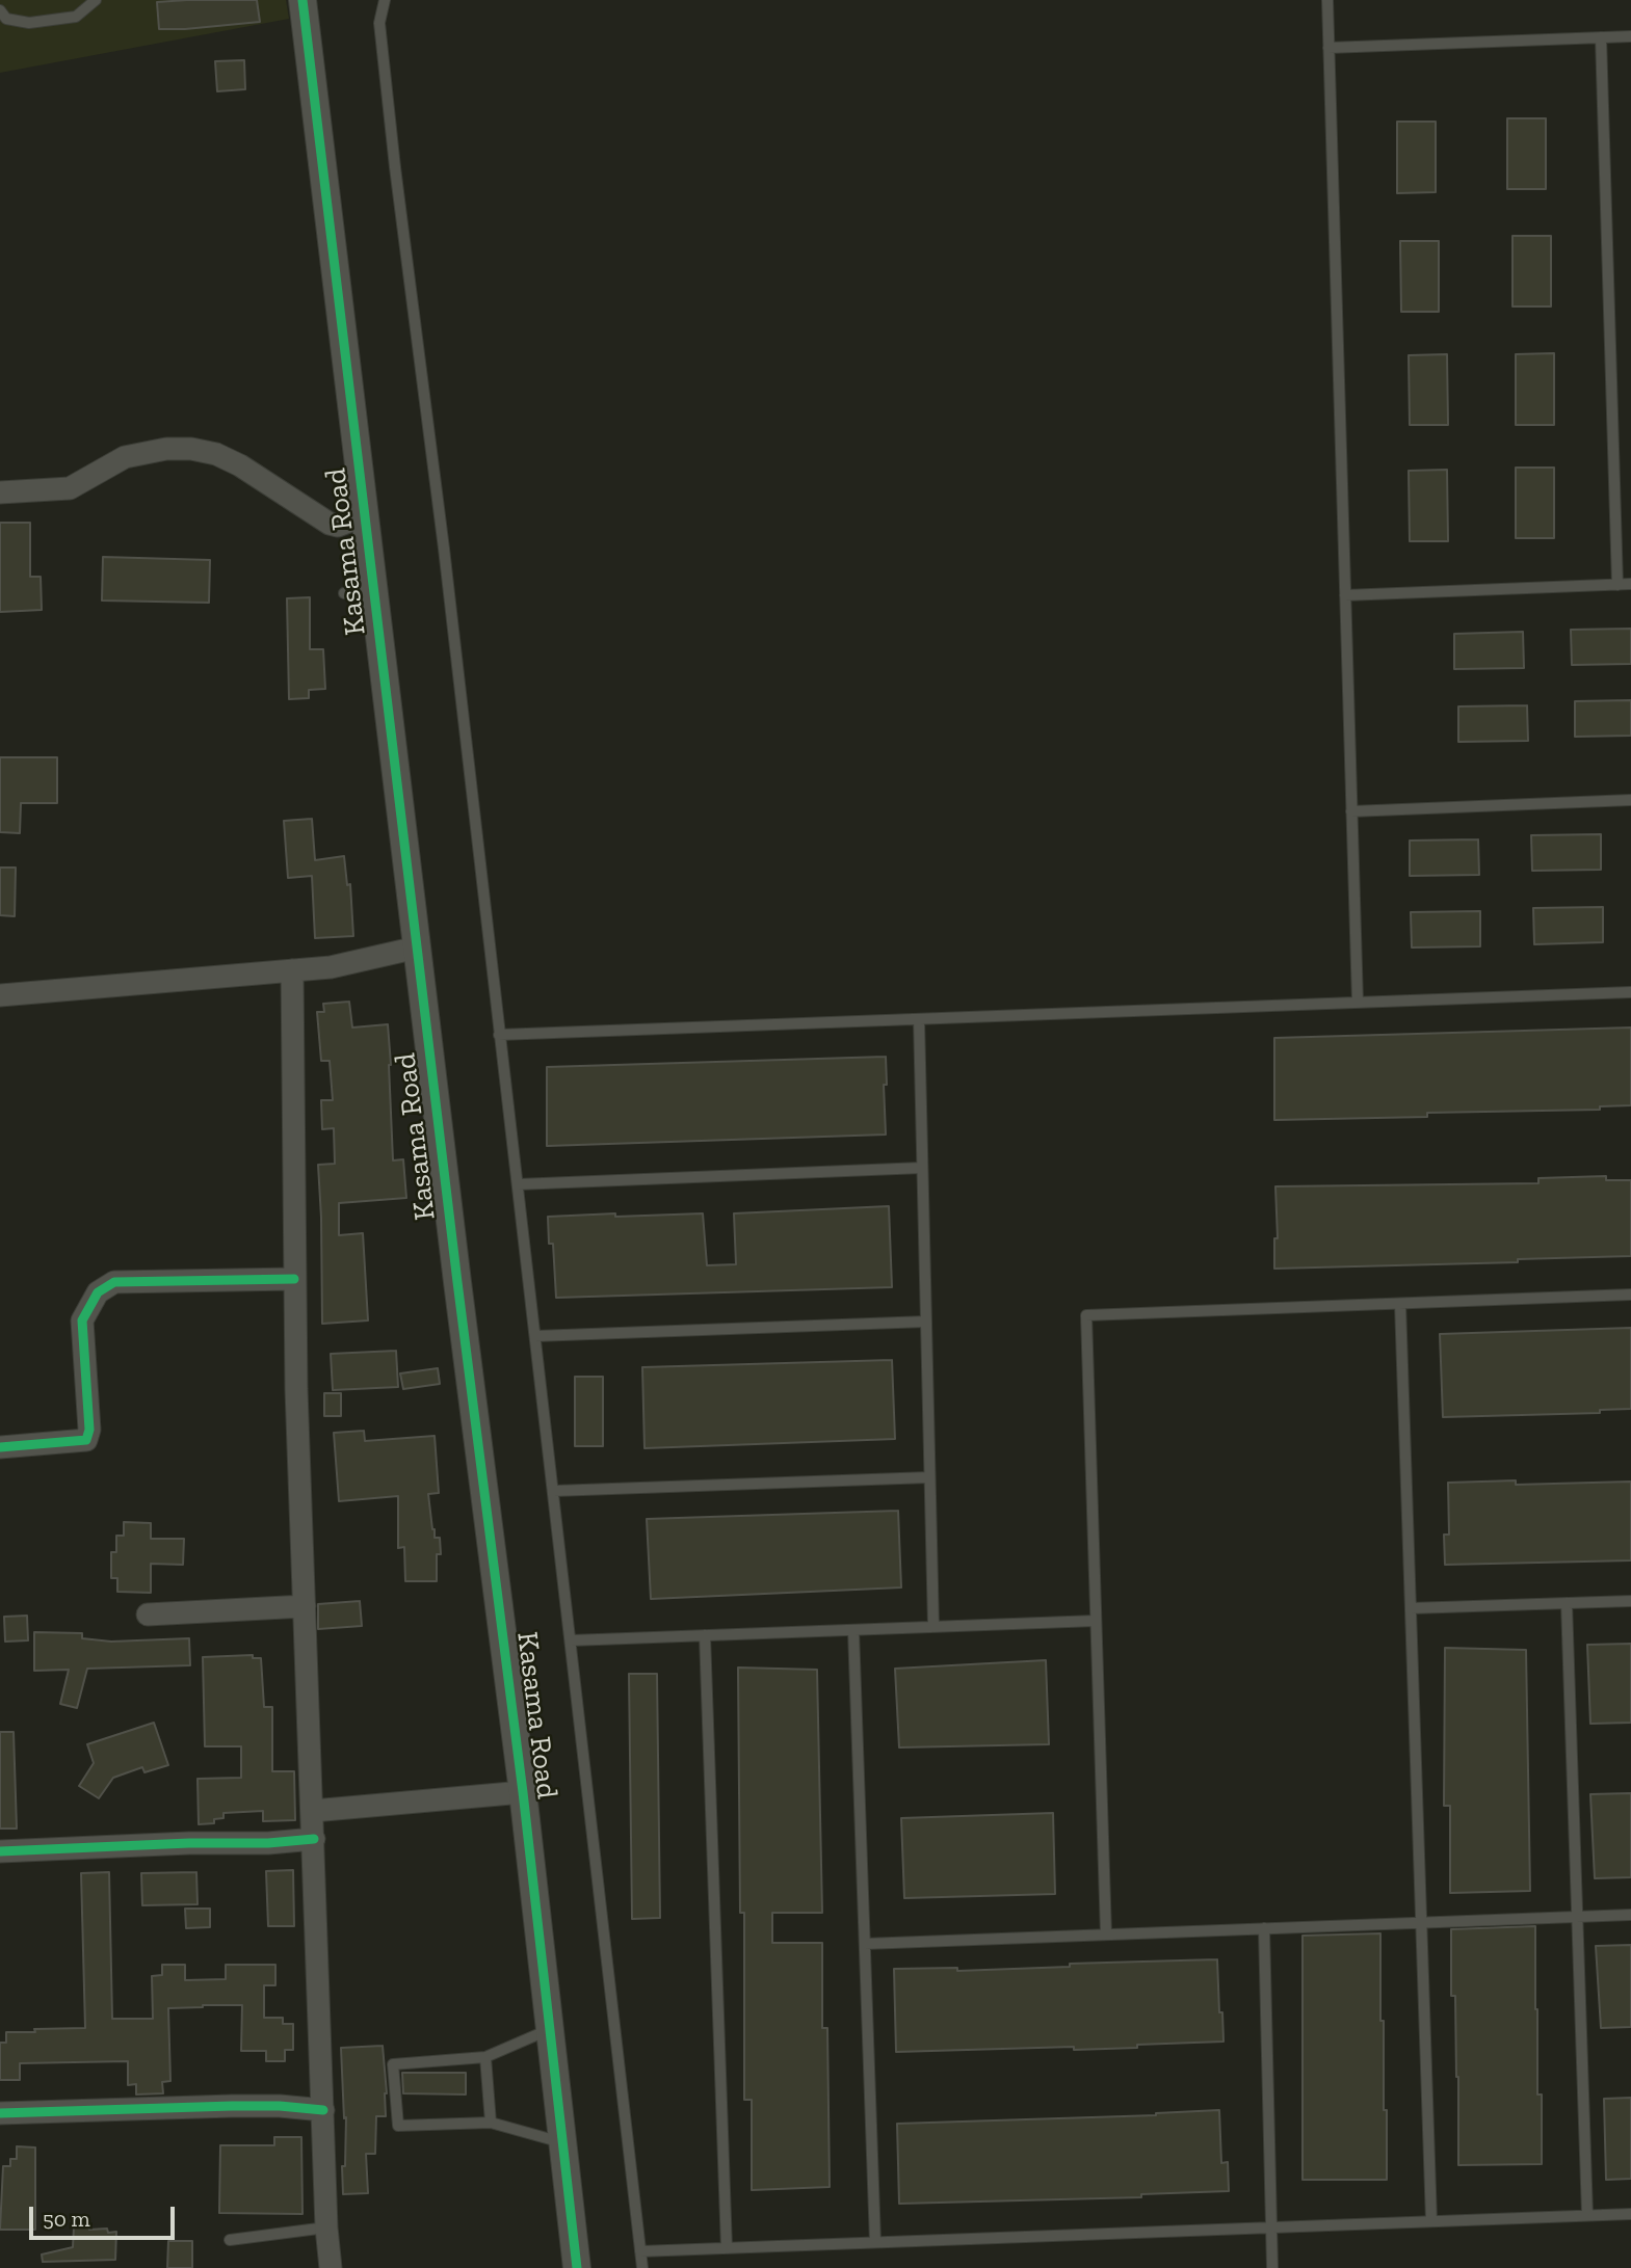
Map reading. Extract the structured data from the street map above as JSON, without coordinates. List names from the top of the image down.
{
  "streets": {
    "street": ["Kasama Road"]
  },
  "scale_bar": "50 m"
}
